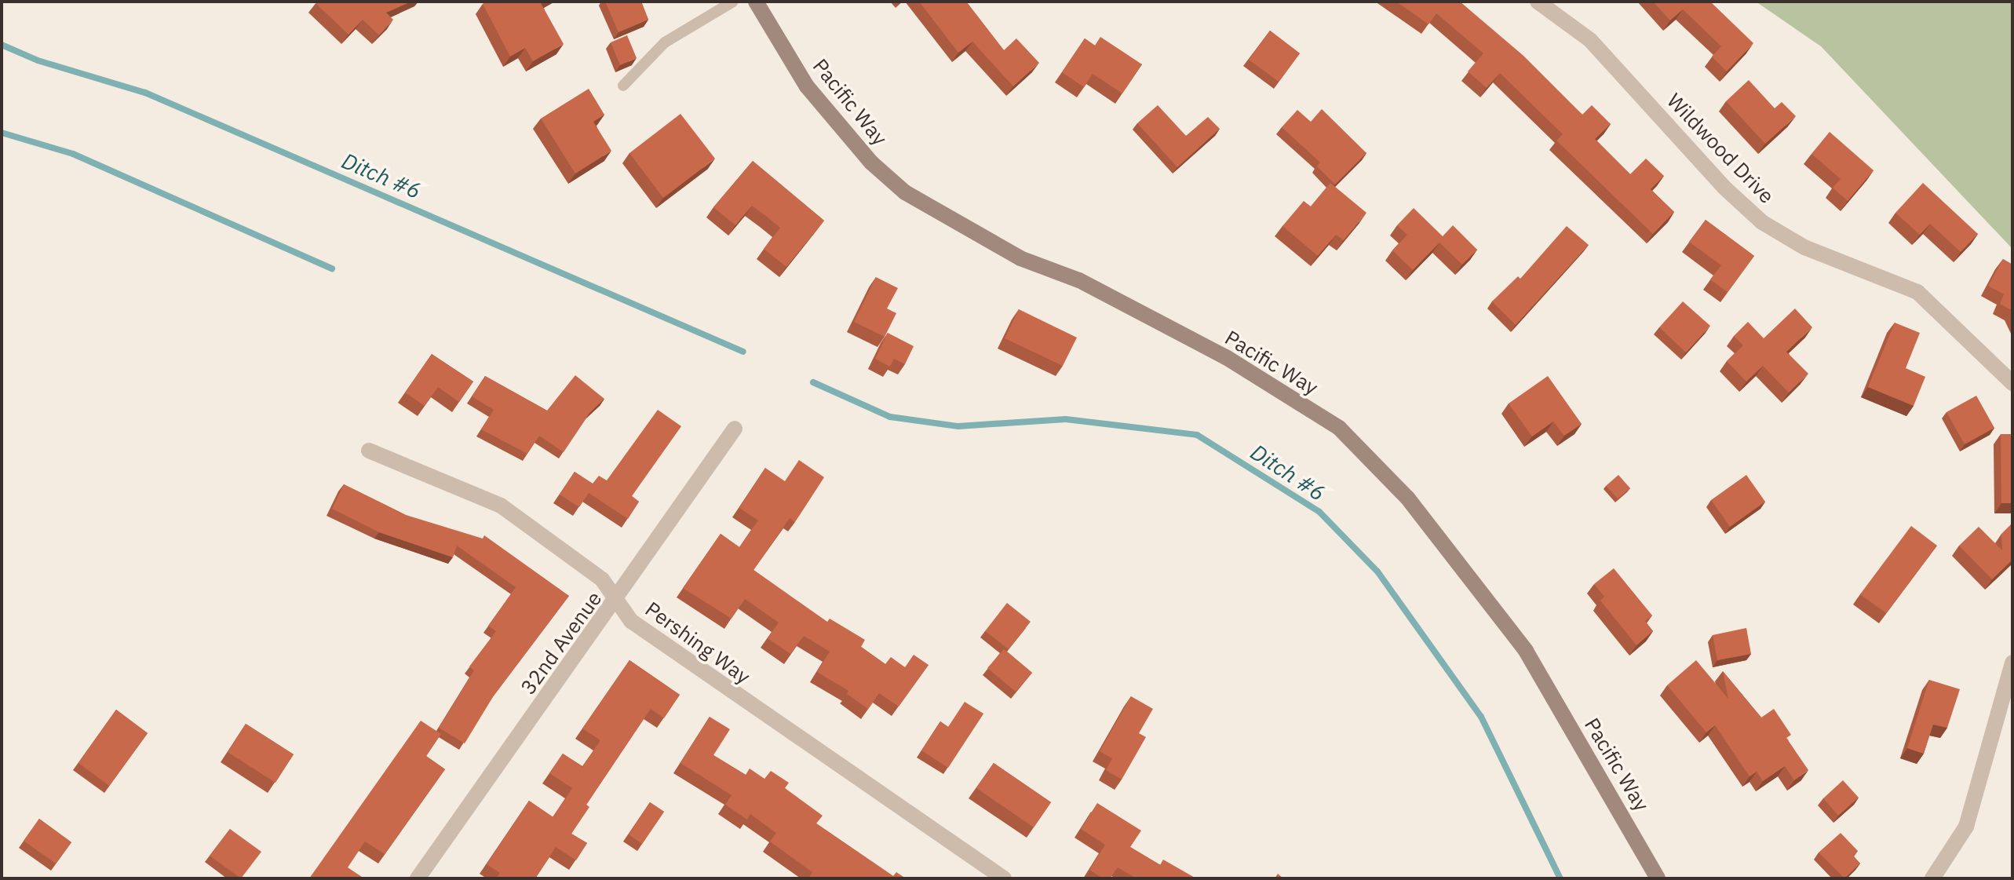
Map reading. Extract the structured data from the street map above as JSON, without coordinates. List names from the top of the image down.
{
  "streets": {
    "main road": ["Pacific Way"],
    "street": ["Wildwood Drive", "32nd Avenue", "Pershing Way"]
  },
  "crossings": [
    ["32nd Avenue", "Pershing Way"]
  ],
  "water": ["Ditch #6"]
}
